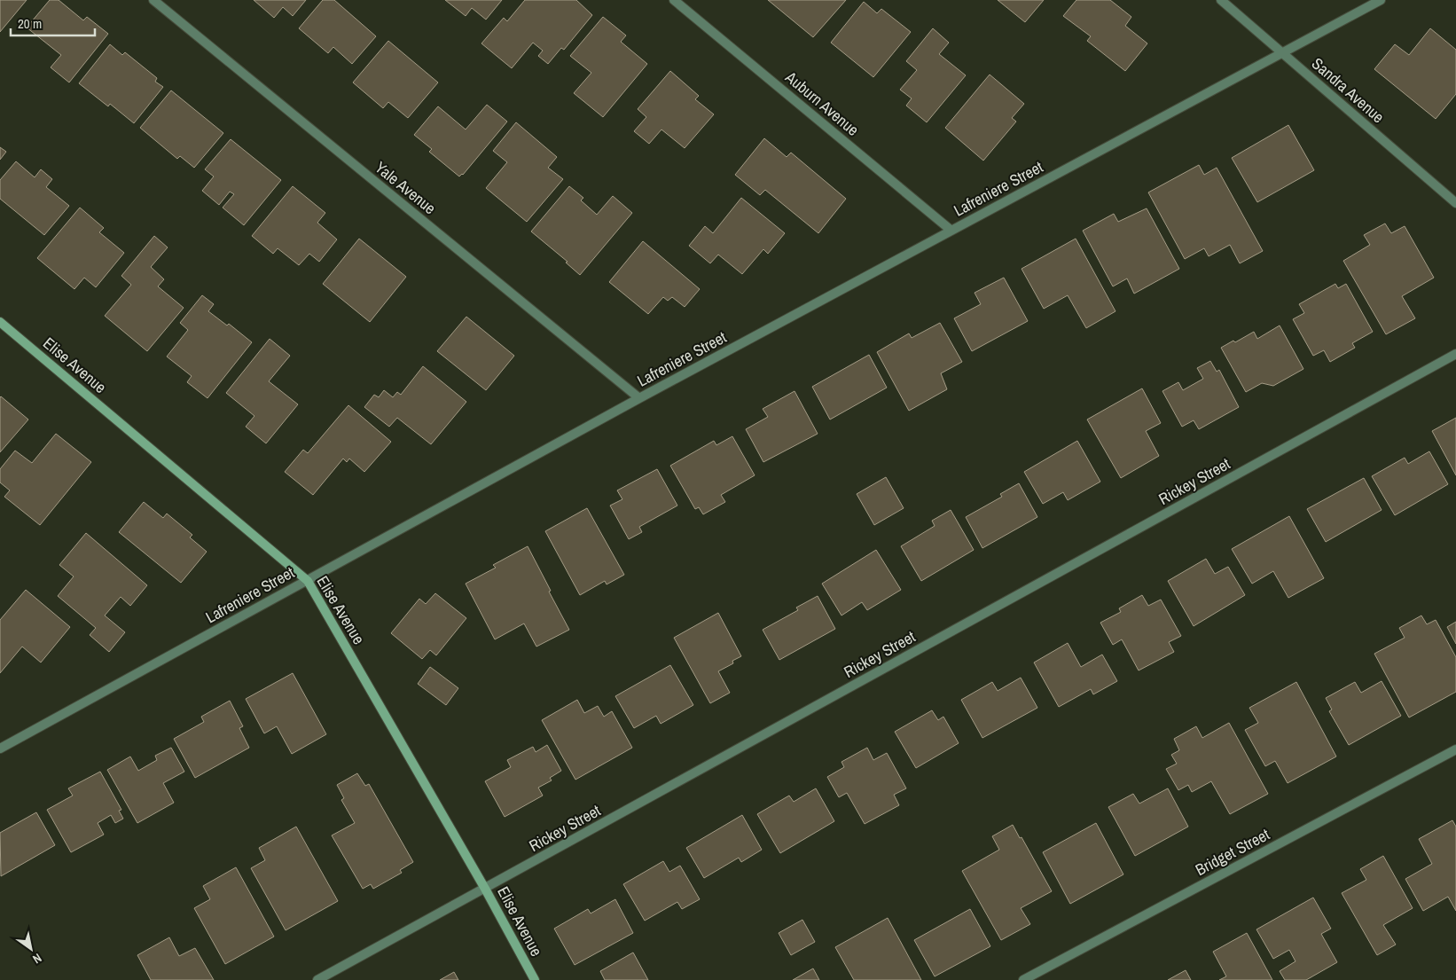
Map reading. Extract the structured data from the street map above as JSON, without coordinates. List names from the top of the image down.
{
  "streets": {
    "street": [
      "Sandra Avenue",
      "Auburn Avenue",
      "Yale Avenue",
      "Lafreniere Street",
      "Elise Avenue",
      "Rickey Street",
      "Bridget Street"
    ]
  },
  "crossings": [
    ["Sandra Avenue", "Lafreniere Street"],
    ["Auburn Avenue", "Lafreniere Street"],
    ["Yale Avenue", "Lafreniere Street"],
    ["Lafreniere Street", "Elise Avenue"],
    ["Elise Avenue", "Rickey Street"]
  ],
  "scale_bar": "20 m",
  "north": "bottom right"
}
